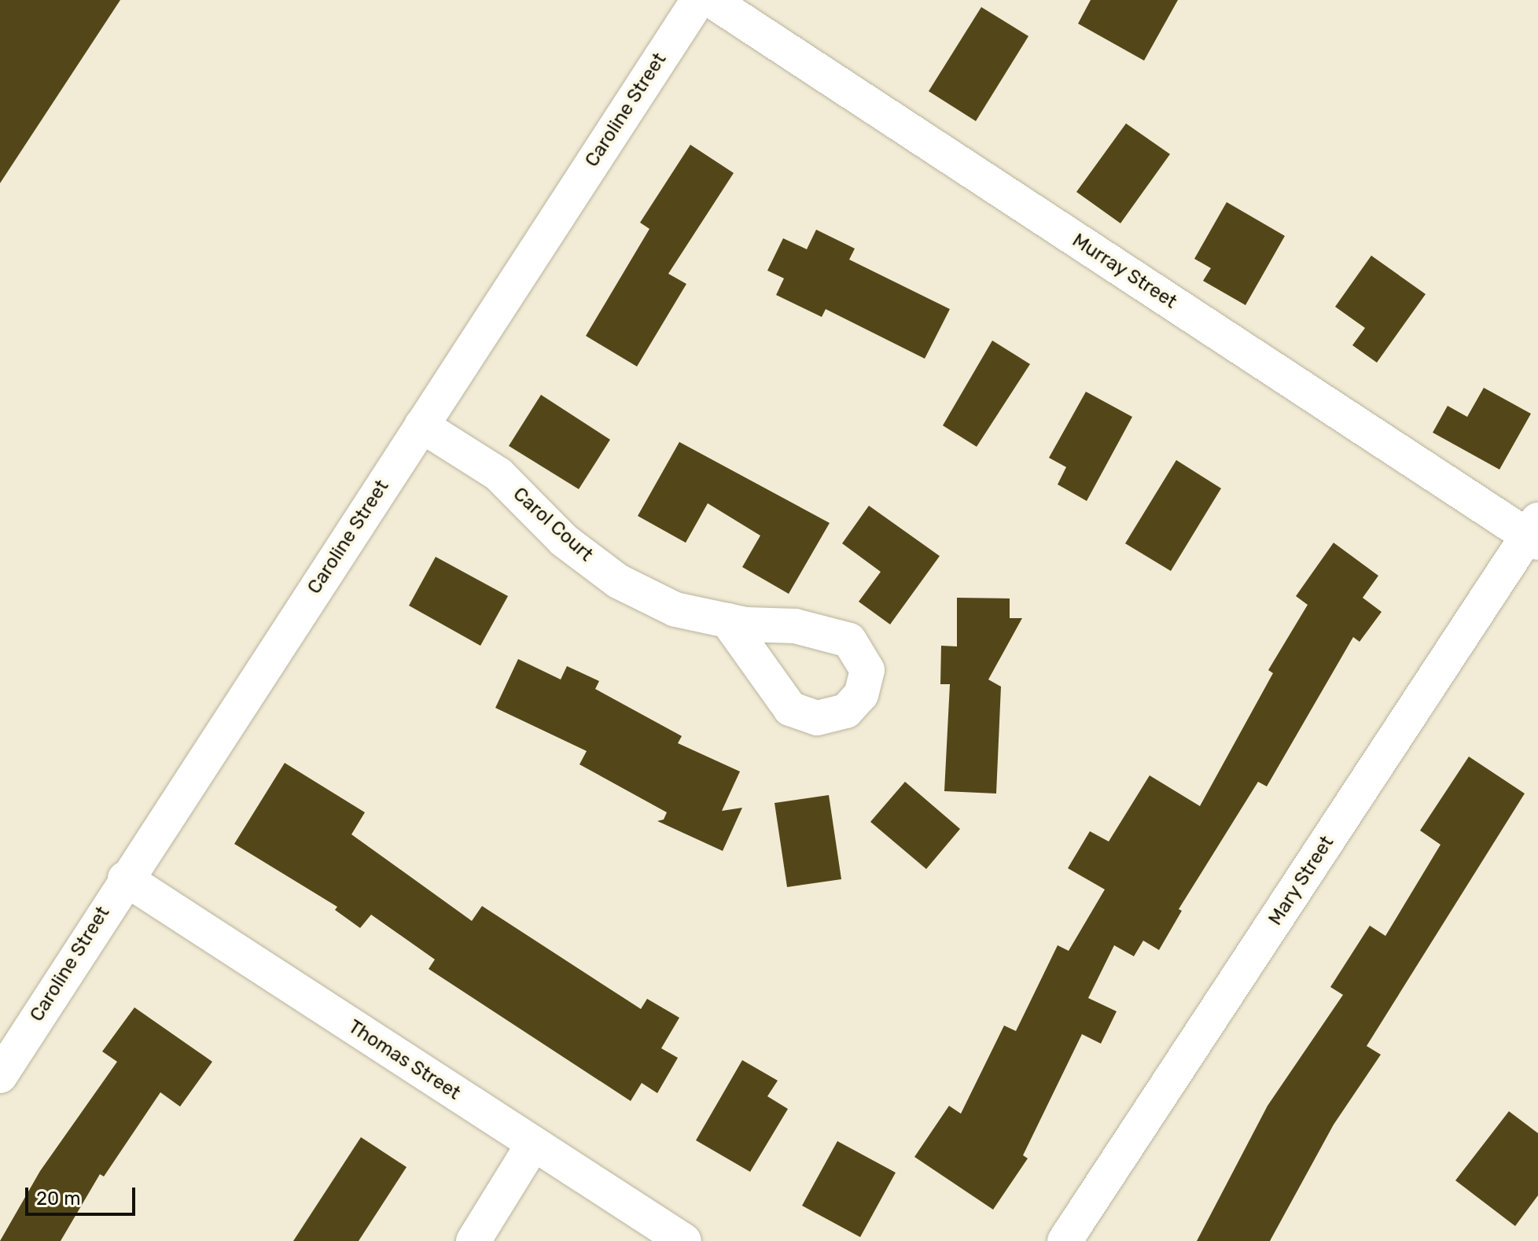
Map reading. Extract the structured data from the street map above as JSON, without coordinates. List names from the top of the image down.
{
  "streets": {
    "street": [
      "Caroline Street",
      "Murray Street",
      "Carol Court",
      "Mary Street",
      "Thomas Street"
    ]
  },
  "crossings": [
    ["Caroline Street", "Carol Court"],
    ["Caroline Street", "Thomas Street"],
    ["Murray Street", "Mary Street"]
  ],
  "scale_bar": "20 m"
}
